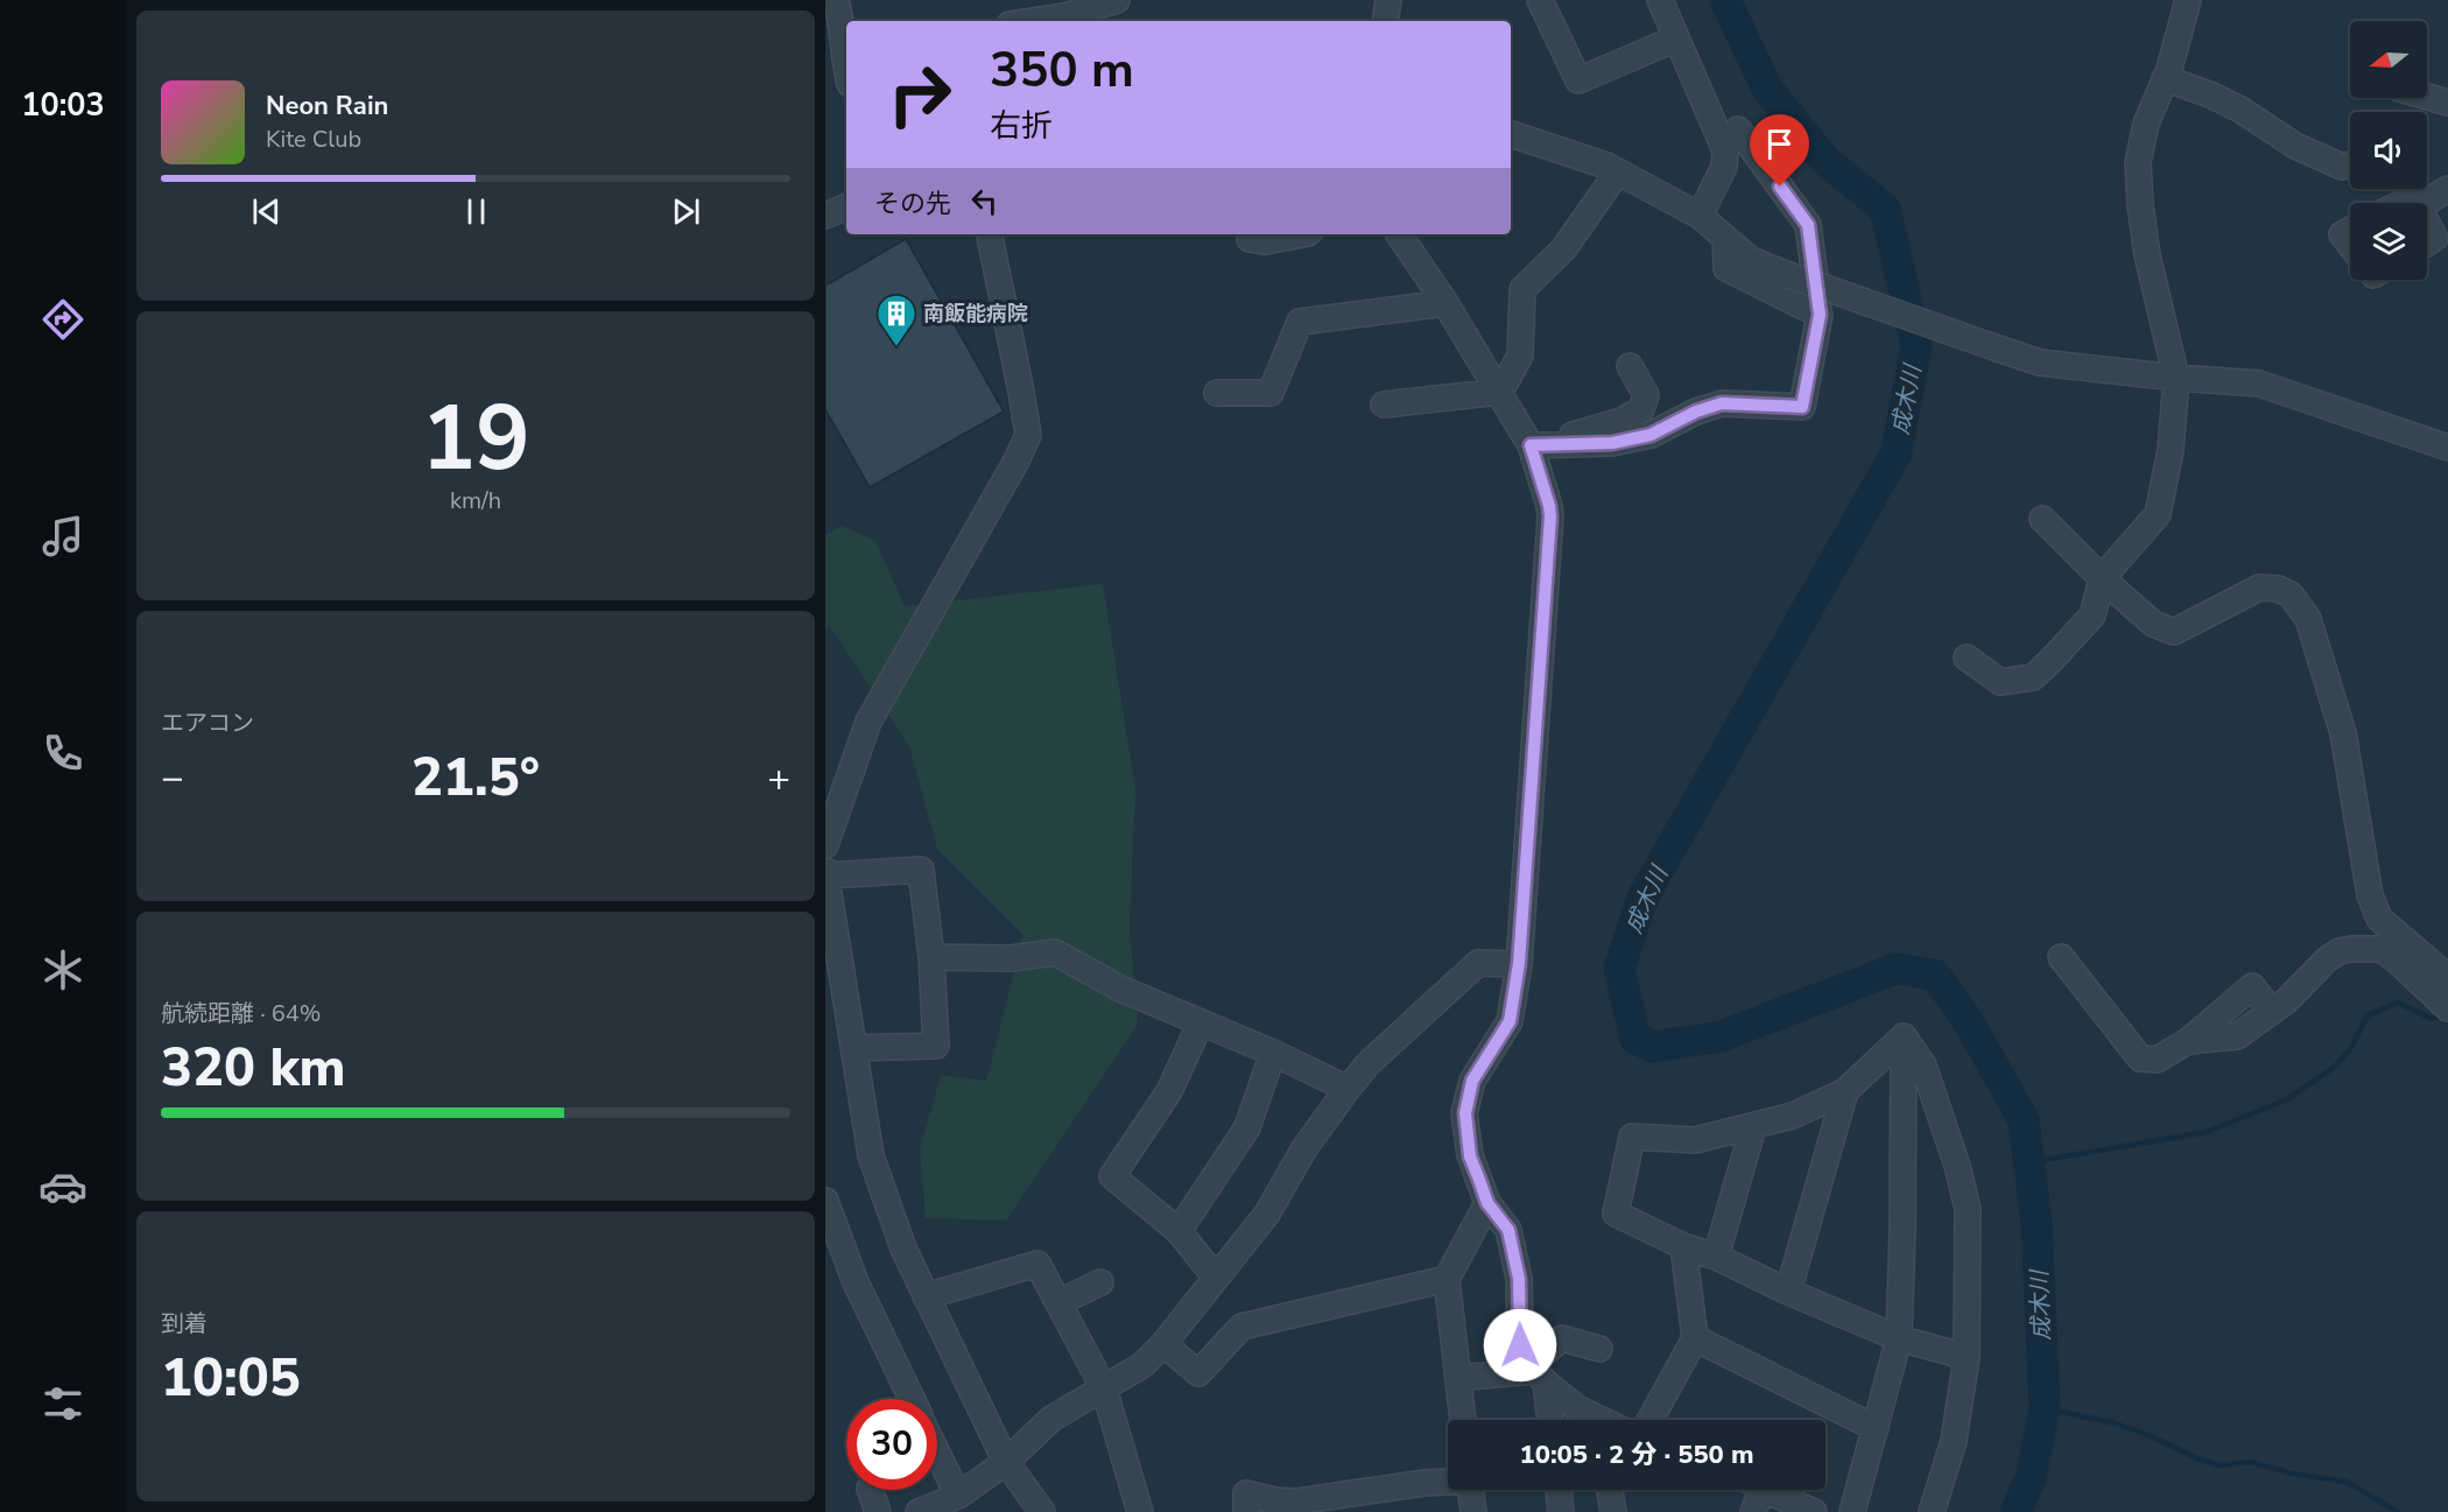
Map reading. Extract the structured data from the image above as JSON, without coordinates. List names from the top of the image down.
{
  "water": ["成木川"],
  "places": {
    "building": ["南飯能病院"]
  },
  "north": "left",
  "page": {
    "tabs": "10:03",
    "turn": ["350 m", "右折"],
    "song": ["Neon Rain", "Kite Club"],
    "then": "その先",
    "tile": [
      ["19", "km/h"],
      "エアコン",
      ["航続距離 · 64%", "320 km"],
      ["到着", "10:05"]
    ],
    "heat": ["−", "21.5°", "+"],
    "limit": "30",
    "trip": "10:05 · 2 分 · 550 m"
  }
}
